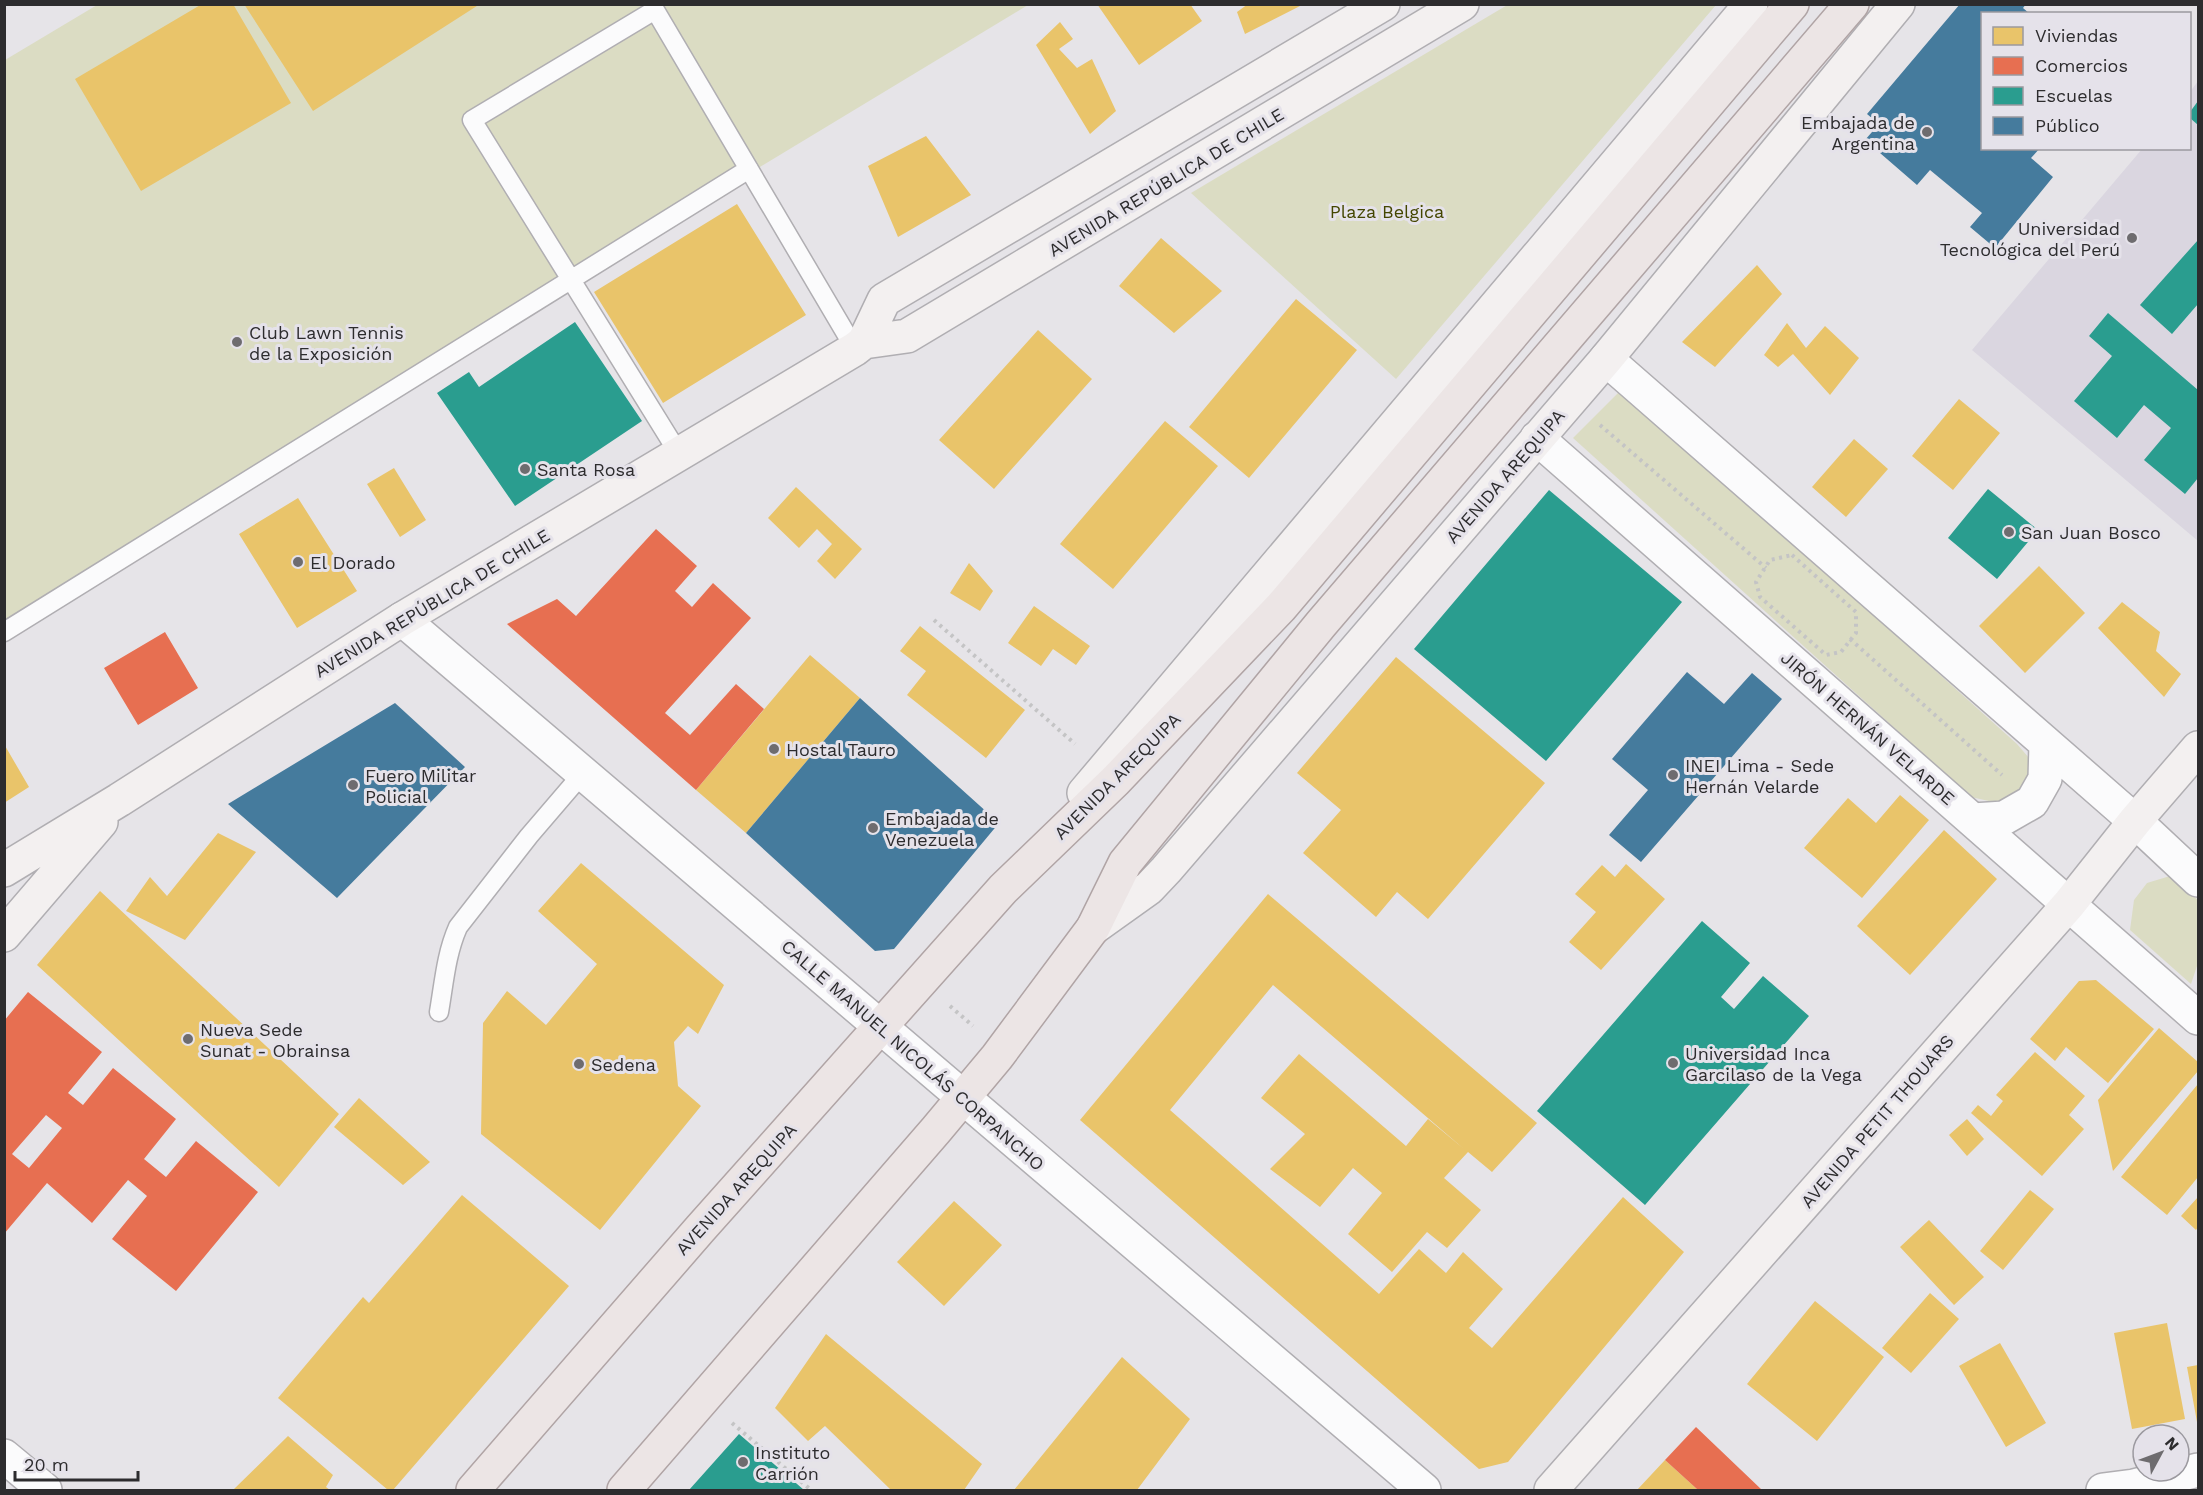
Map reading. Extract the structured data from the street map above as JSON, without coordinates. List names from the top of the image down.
{
  "streets": {
    "main road": ["AVENIDA REPÚBLICA DE CHILE", "AVENIDA AREQUIPA", "AVENIDA PETIT THOUARS"],
    "street": ["JIRÓN HERNÁN VELARDE", "CALLE MANUEL NICOLÁS CORPANCHO"]
  },
  "crossings": [
    ["AVENIDA REPÚBLICA DE CHILE", "CALLE MANUEL NICOLÁS CORPANCHO"],
    ["AVENIDA AREQUIPA", "JIRÓN HERNÁN VELARDE"],
    ["AVENIDA AREQUIPA", "CALLE MANUEL NICOLÁS CORPANCHO"],
    ["JIRÓN HERNÁN VELARDE", "AVENIDA PETIT THOUARS"]
  ],
  "parks": ["Plaza Belgica"],
  "places": [
    "Embajada de Argentina",
    "Universidad Tecnológica del Perú",
    "Club Lawn Tennis de la Exposición",
    "Santa Rosa",
    "San Juan Bosco",
    "El Dorado",
    "Hostal Tauro",
    "INEI Lima - Sede Hernán Velarde",
    "Fuero Militar Policial",
    "Embajada de Venezuela",
    "Nueva Sede Sunat - Obrainsa",
    "Universidad Inca Garcilaso de la Vega",
    "Sedena",
    "Instituto Carrión"
  ],
  "legend": [
    "Viviendas",
    "Comercios",
    "Escuelas",
    "Público"
  ],
  "scale_bar": "20 m",
  "north": "top right"
}
